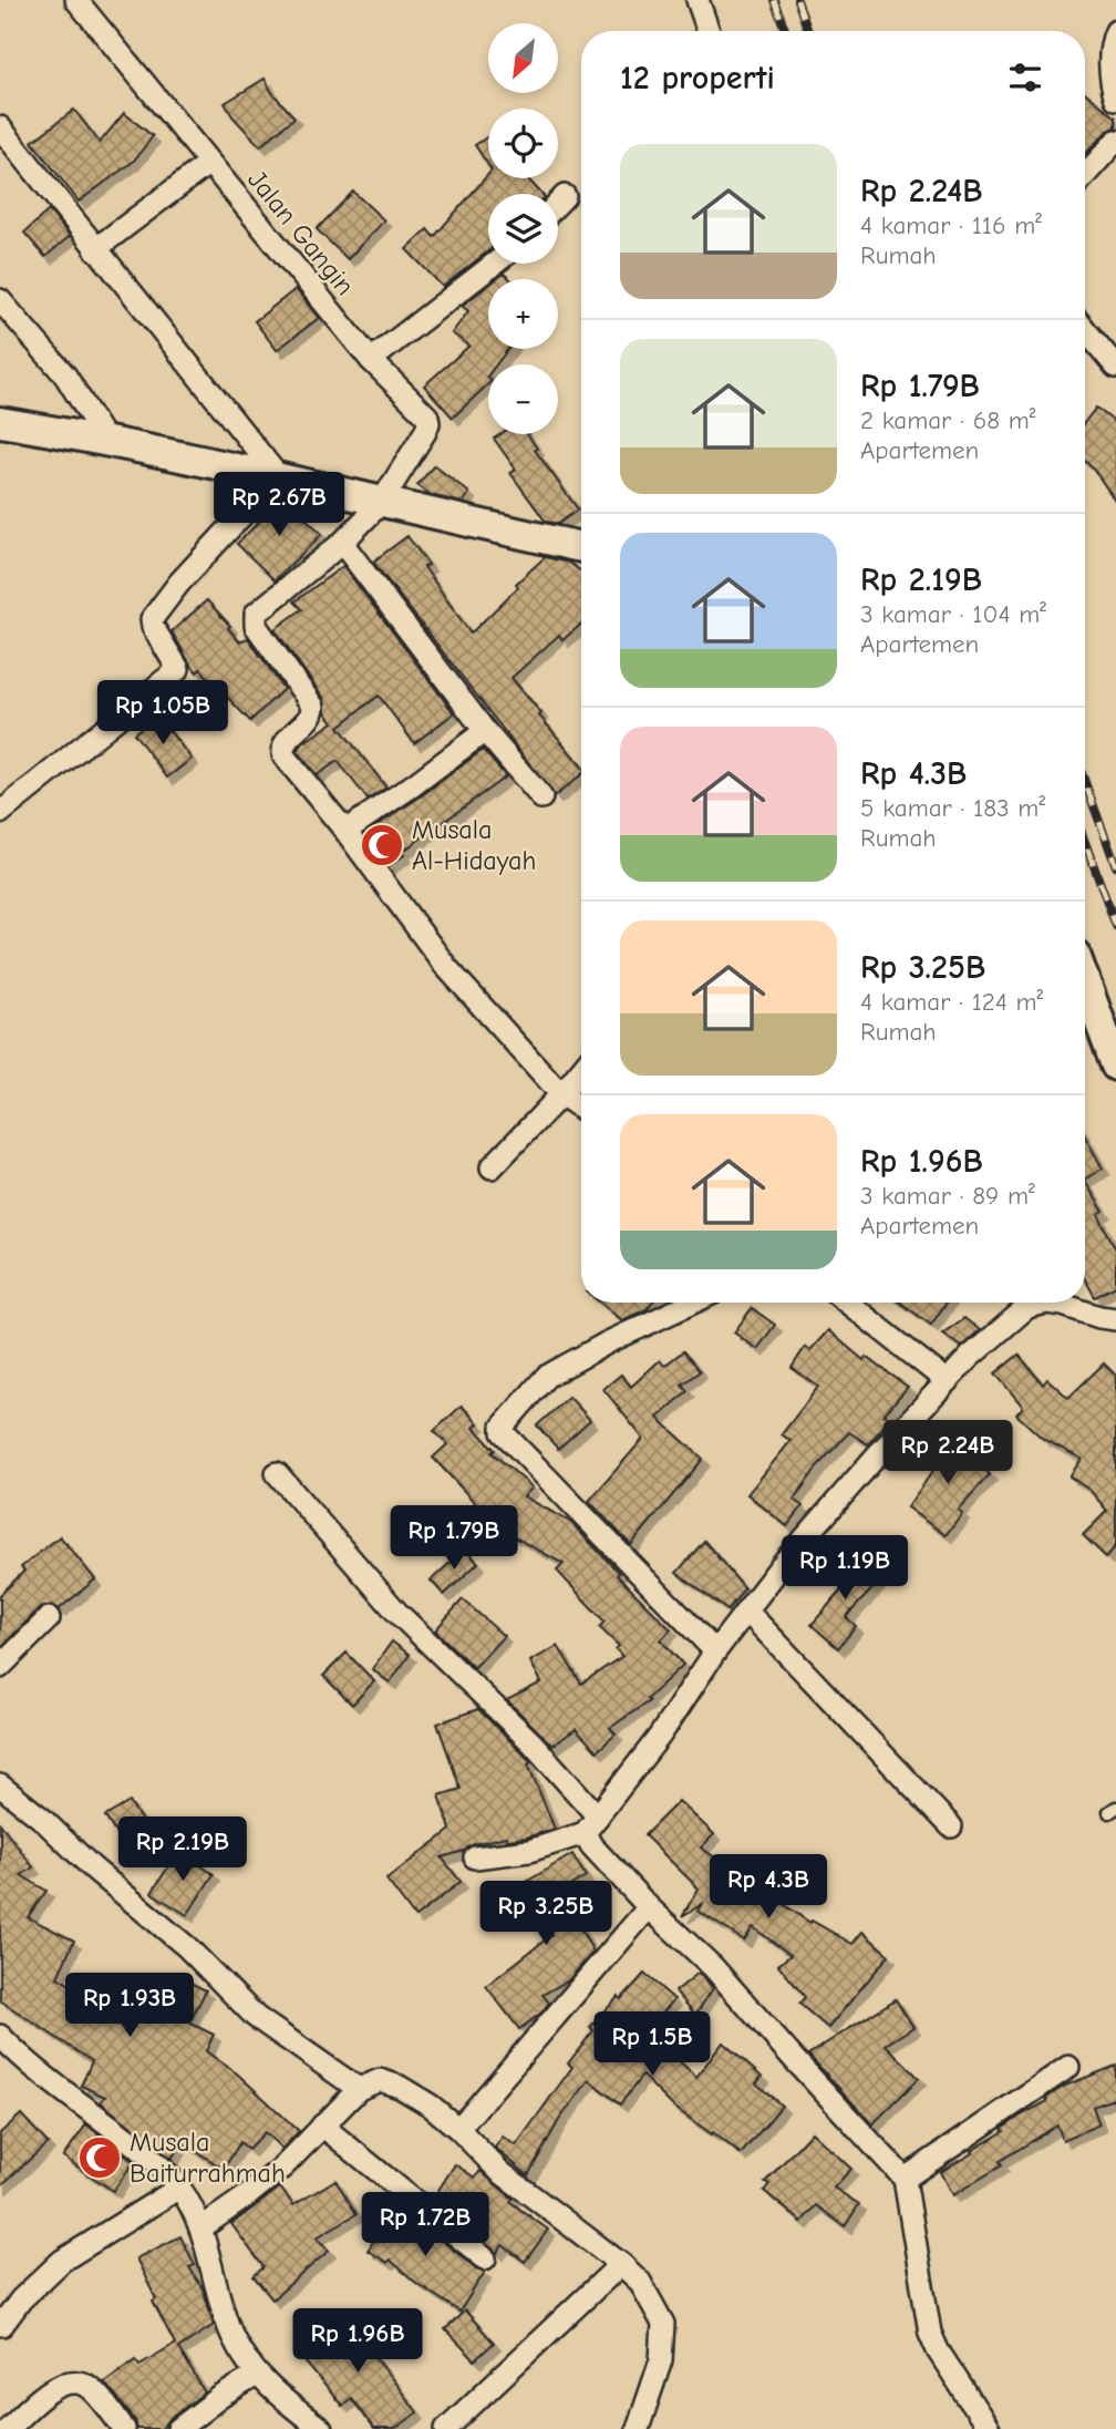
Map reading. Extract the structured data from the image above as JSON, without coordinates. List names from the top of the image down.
{
  "streets": {
    "street": ["Jalan Gangin"]
  },
  "places": {
    "mosque": ["Musala Al-Hidayah", "Musala Baiturrahmah"]
  },
  "north": "bottom left",
  "page": {
    "map_buttons": ["+", "−"],
    "heading": "12 properti",
    "list": [
      {
        "name": "Rp 2.24B",
        "note": "4 kamar · 116 m² · Rumah"
      },
      {
        "name": "Rp 1.79B",
        "note": "2 kamar · 68 m² · Apartemen"
      },
      {
        "name": "Rp 2.19B",
        "note": "3 kamar · 104 m² · Apartemen"
      },
      {
        "name": "Rp 4.3B",
        "note": "5 kamar · 183 m² · Rumah"
      },
      {
        "name": "Rp 3.25B",
        "note": "4 kamar · 124 m² · Rumah"
      },
      {
        "name": "Rp 1.96B",
        "note": "3 kamar · 89 m² · Apartemen"
      }
    ],
    "price": [
      "Rp 2.67B",
      "Rp 1.05B",
      "Rp 2.24B",
      "Rp 1.79B",
      "Rp 1.19B",
      "Rp 2.19B",
      "Rp 4.3B",
      "Rp 3.25B",
      "Rp 1.93B",
      "Rp 1.5B",
      "Rp 1.72B",
      "Rp 1.96B"
    ]
  }
}
